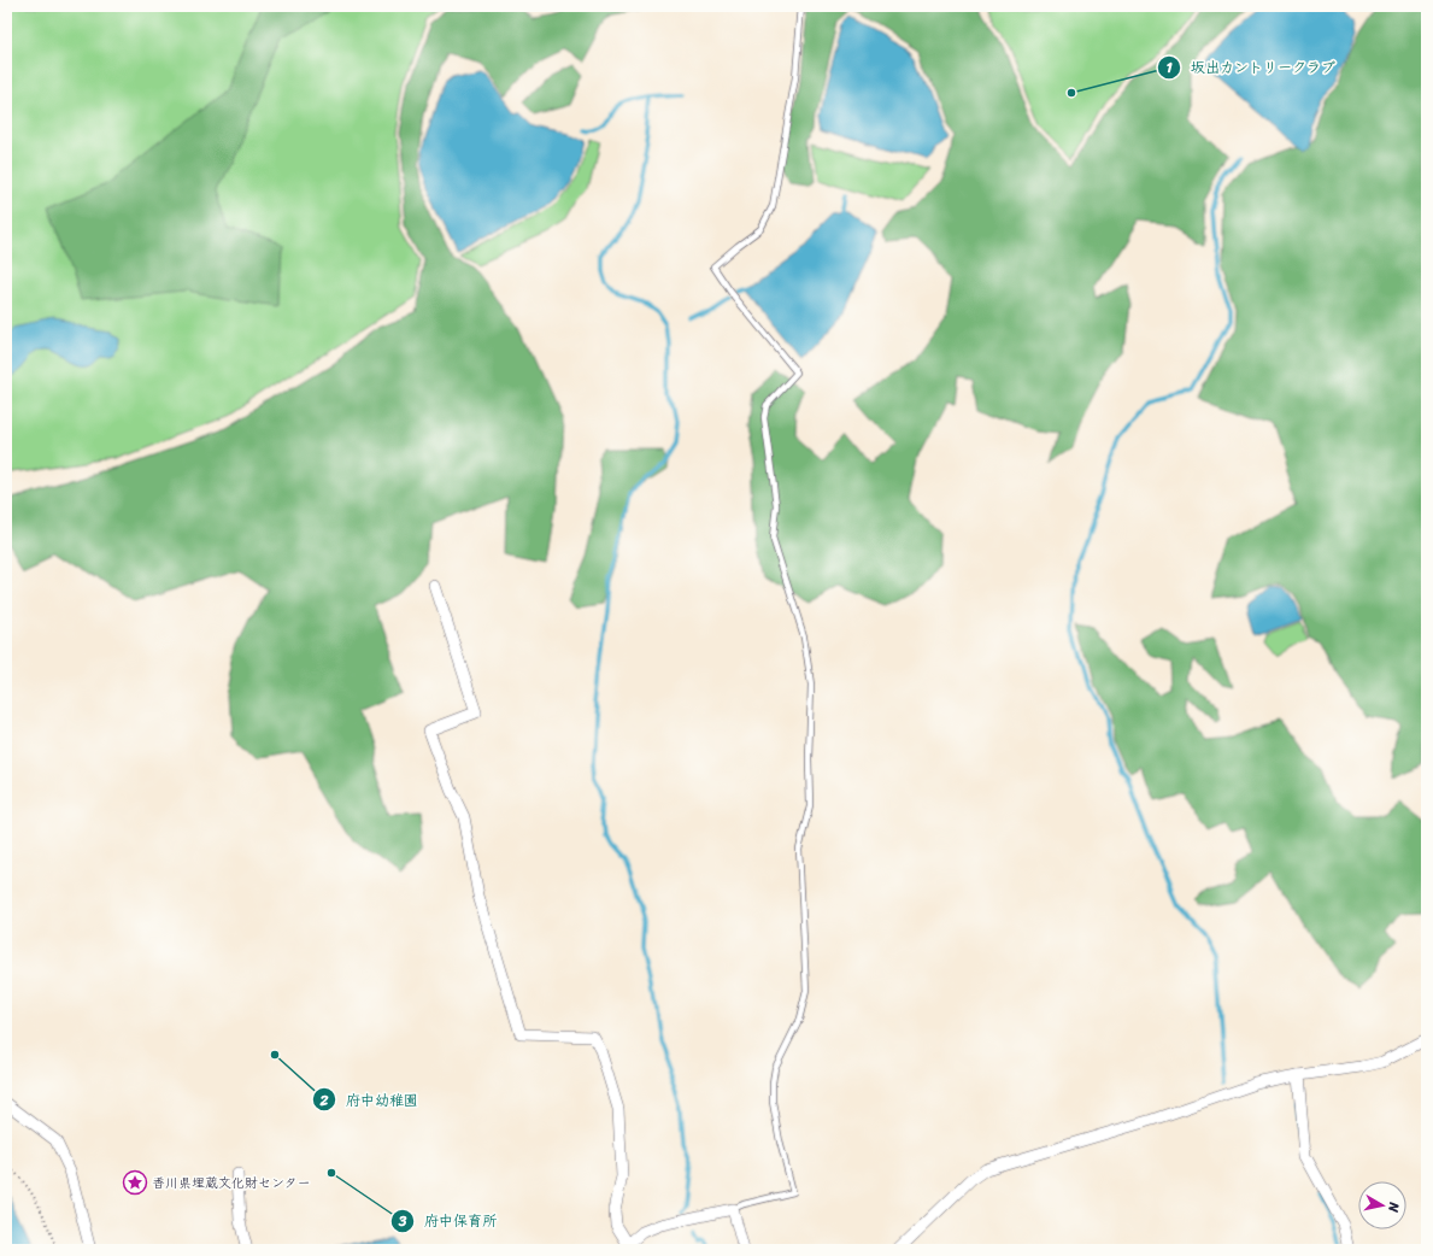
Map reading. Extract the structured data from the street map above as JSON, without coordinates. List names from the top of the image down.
{
  "places": {
    "other": ["坂出カントリークラブ", "府中幼稚園", "府中保育所"],
    "place": ["香川県埋蔵文化財センター"]
  },
  "north": "right"
}
